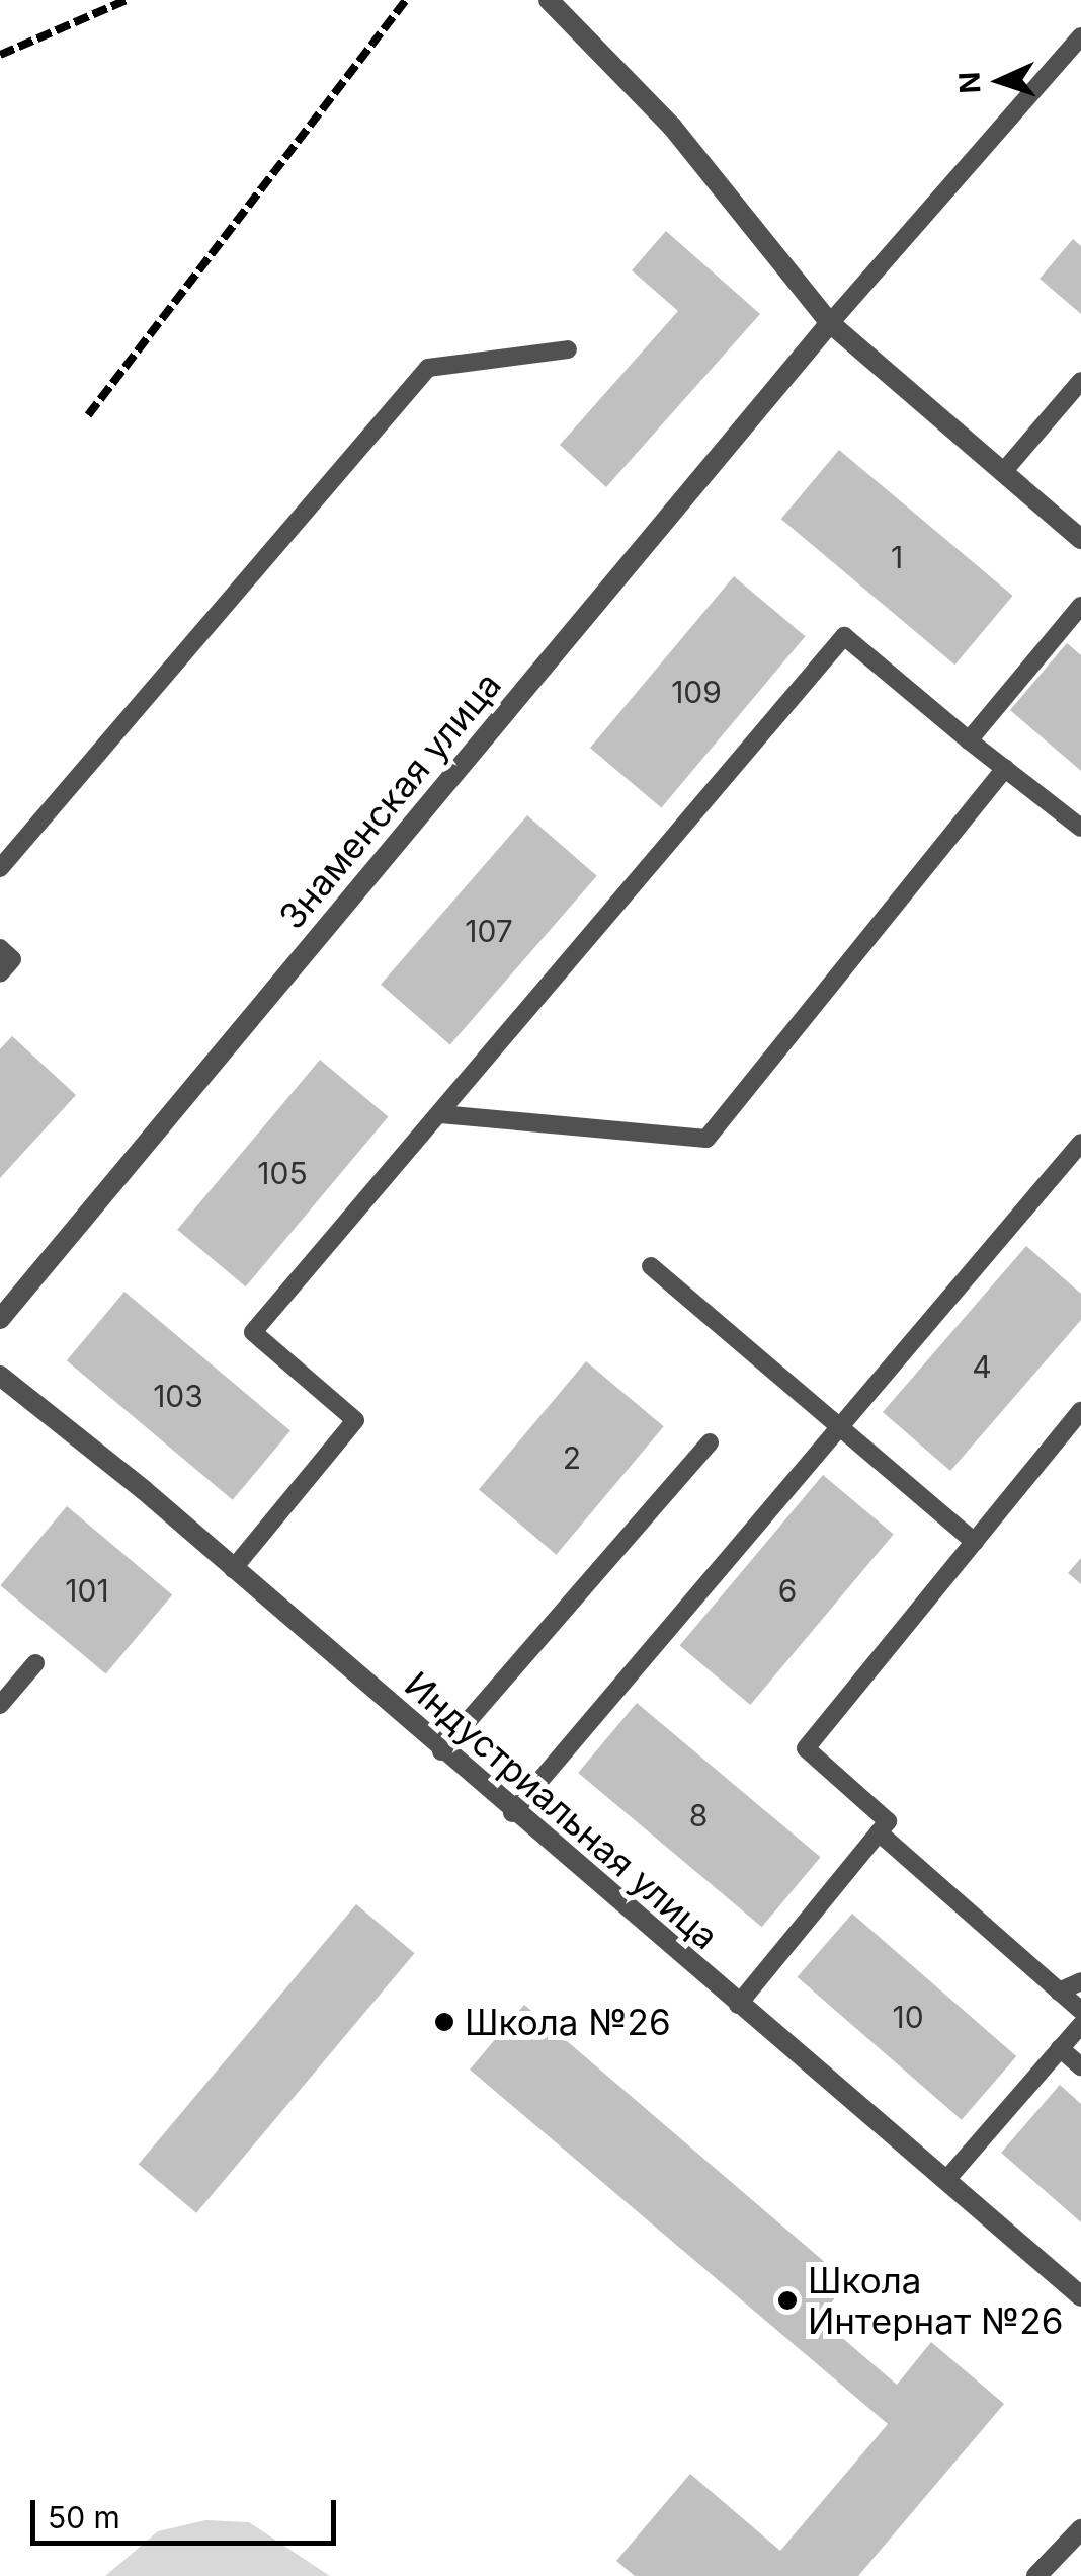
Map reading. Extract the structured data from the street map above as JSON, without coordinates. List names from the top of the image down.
{
  "streets": {
    "street": ["Знаменская улица", "Индустриальная улица"]
  },
  "places": ["Школа №26", "Школа Интернат №26"],
  "house_numbers": [
    "1",
    "109",
    "107",
    "105",
    "4",
    "103",
    "2",
    "101",
    "6",
    "8",
    "10"
  ],
  "scale_bar": "50 m",
  "north": "left"
}
